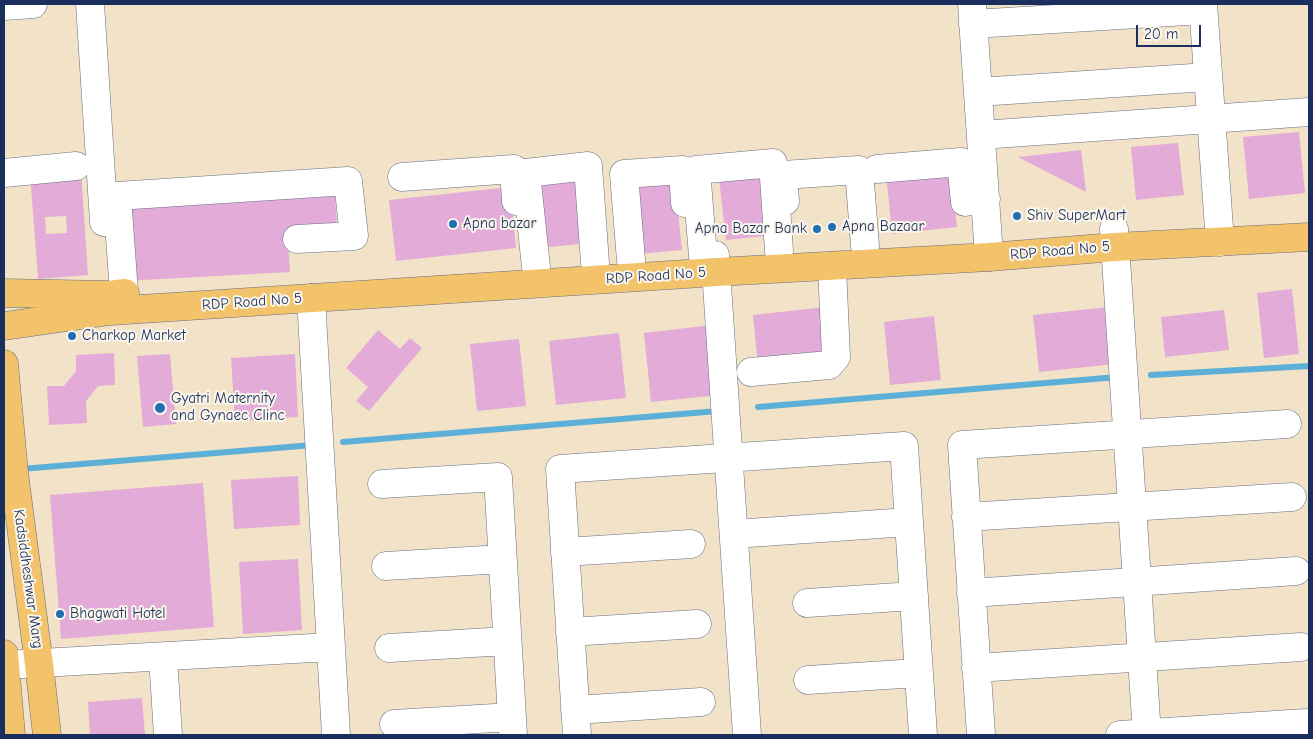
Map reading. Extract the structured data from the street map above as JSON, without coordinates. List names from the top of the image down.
{
  "streets": {
    "main road": ["RDP Road No 5", "Kadsiddheshwar Marg"]
  },
  "places": [
    "Shiv SuperMart",
    "Apna bazar",
    "Apna Bazaar",
    "Apna Bazar Bank",
    "Charkop Market",
    "Gyatri Maternity and Gynaec Clinc",
    "Bhagwati Hotel"
  ],
  "scale_bar": "20 m"
}
